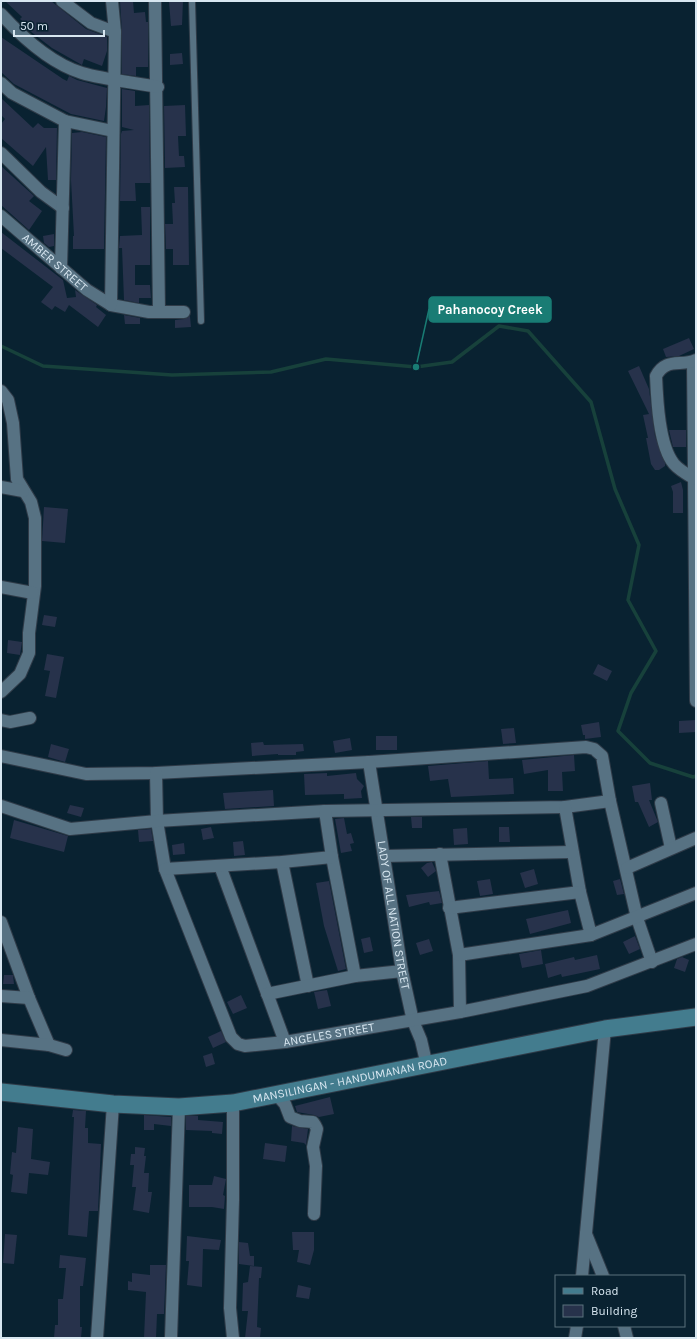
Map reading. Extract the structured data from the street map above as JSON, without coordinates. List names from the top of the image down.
{
  "streets": {
    "street": [
      "AMBER STREET",
      "LADY OF ALL NATION STREET",
      "ANGELES STREET",
      "MANSILINGAN - HANDUMANAN ROAD"
    ]
  },
  "crossings": [
    ["LADY OF ALL NATION STREET", "ANGELES STREET"],
    ["LADY OF ALL NATION STREET", "MANSILINGAN - HANDUMANAN ROAD"]
  ],
  "places": ["Pahanocoy Creek"],
  "legend": ["Road", "Building"],
  "scale_bar": "50 m"
}
